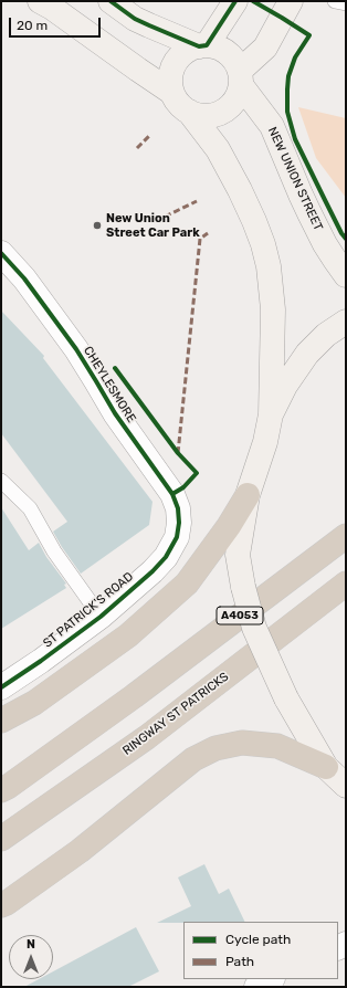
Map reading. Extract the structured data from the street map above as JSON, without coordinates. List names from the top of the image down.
{
  "streets": {
    "highway": ["A4053", "RINGWAY ST PATRICKS"],
    "street": ["NEW UNION STREET", "CHEYLESMORE", "ST PATRICK'S ROAD"]
  },
  "crossings": [
    ["CHEYLESMORE", "ST PATRICK'S ROAD"]
  ],
  "places": ["New Union Street Car Park"],
  "legend": ["Cycle path", "Path"],
  "scale_bar": "20 m",
  "north": "top"
}
